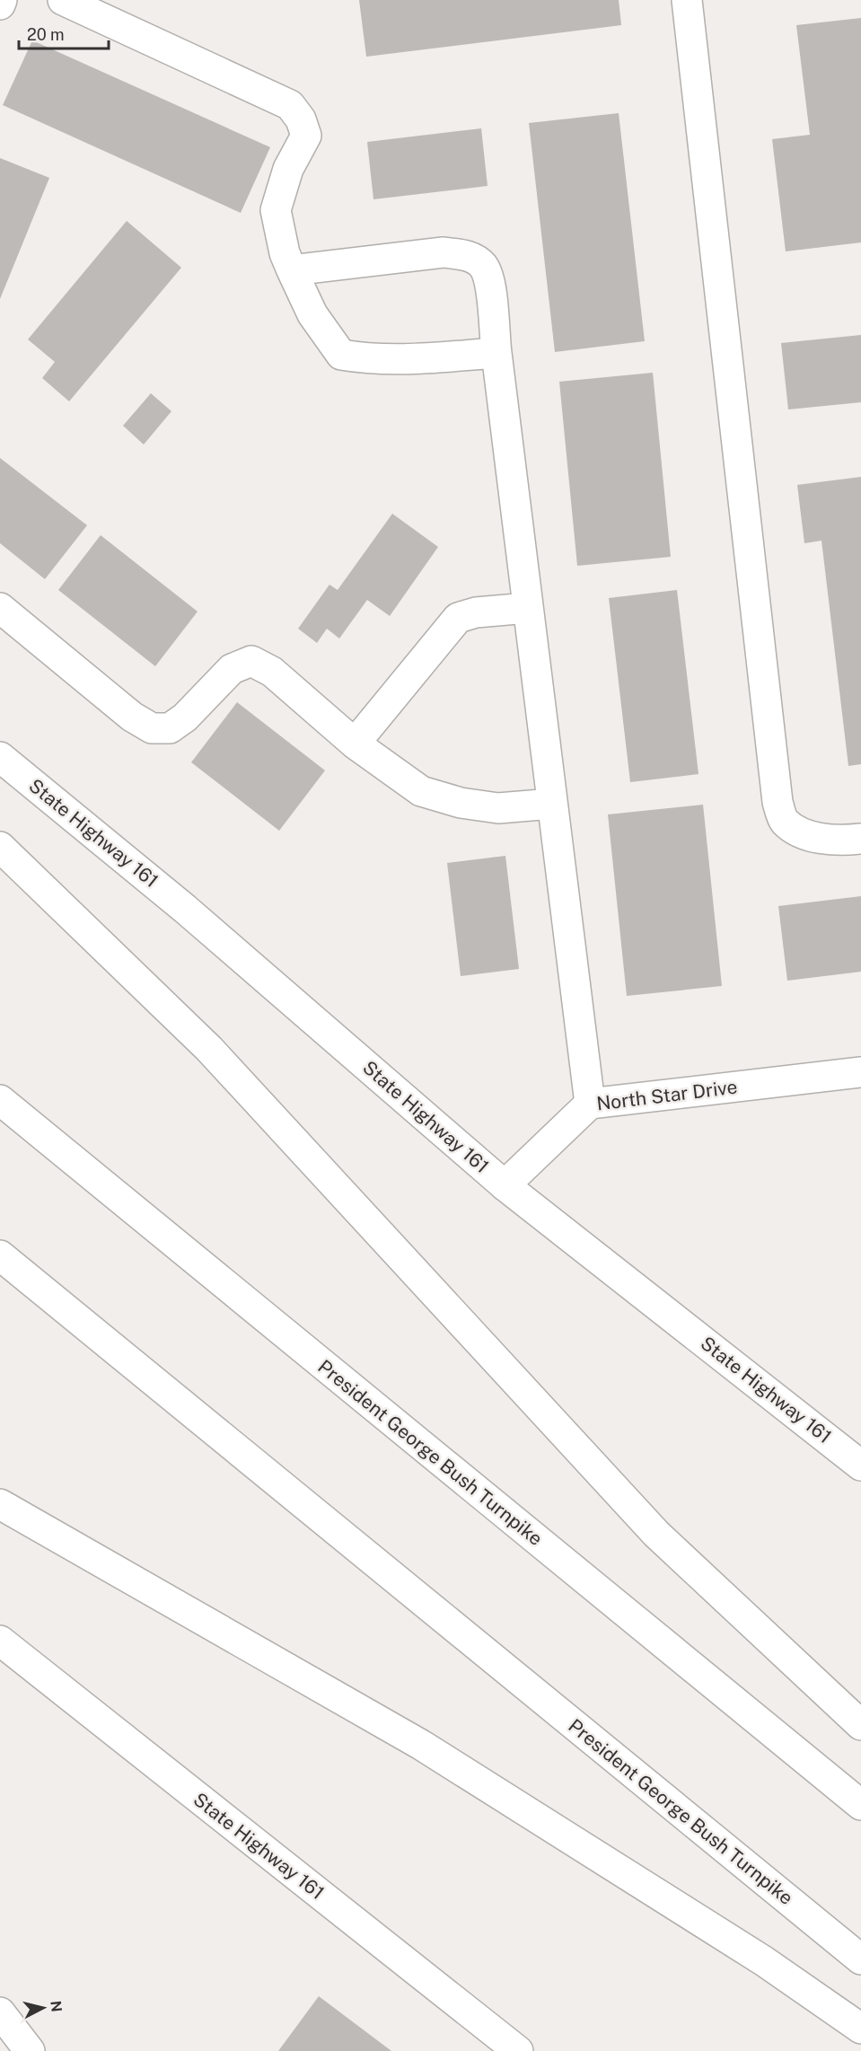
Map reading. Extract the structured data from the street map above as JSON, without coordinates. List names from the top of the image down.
{
  "streets": {
    "main road": ["State Highway 161", "North Star Drive", "President George Bush Turnpike"]
  },
  "crossings": [
    ["State Highway 161", "North Star Drive"]
  ],
  "scale_bar": "20 m",
  "north": "right"
}
